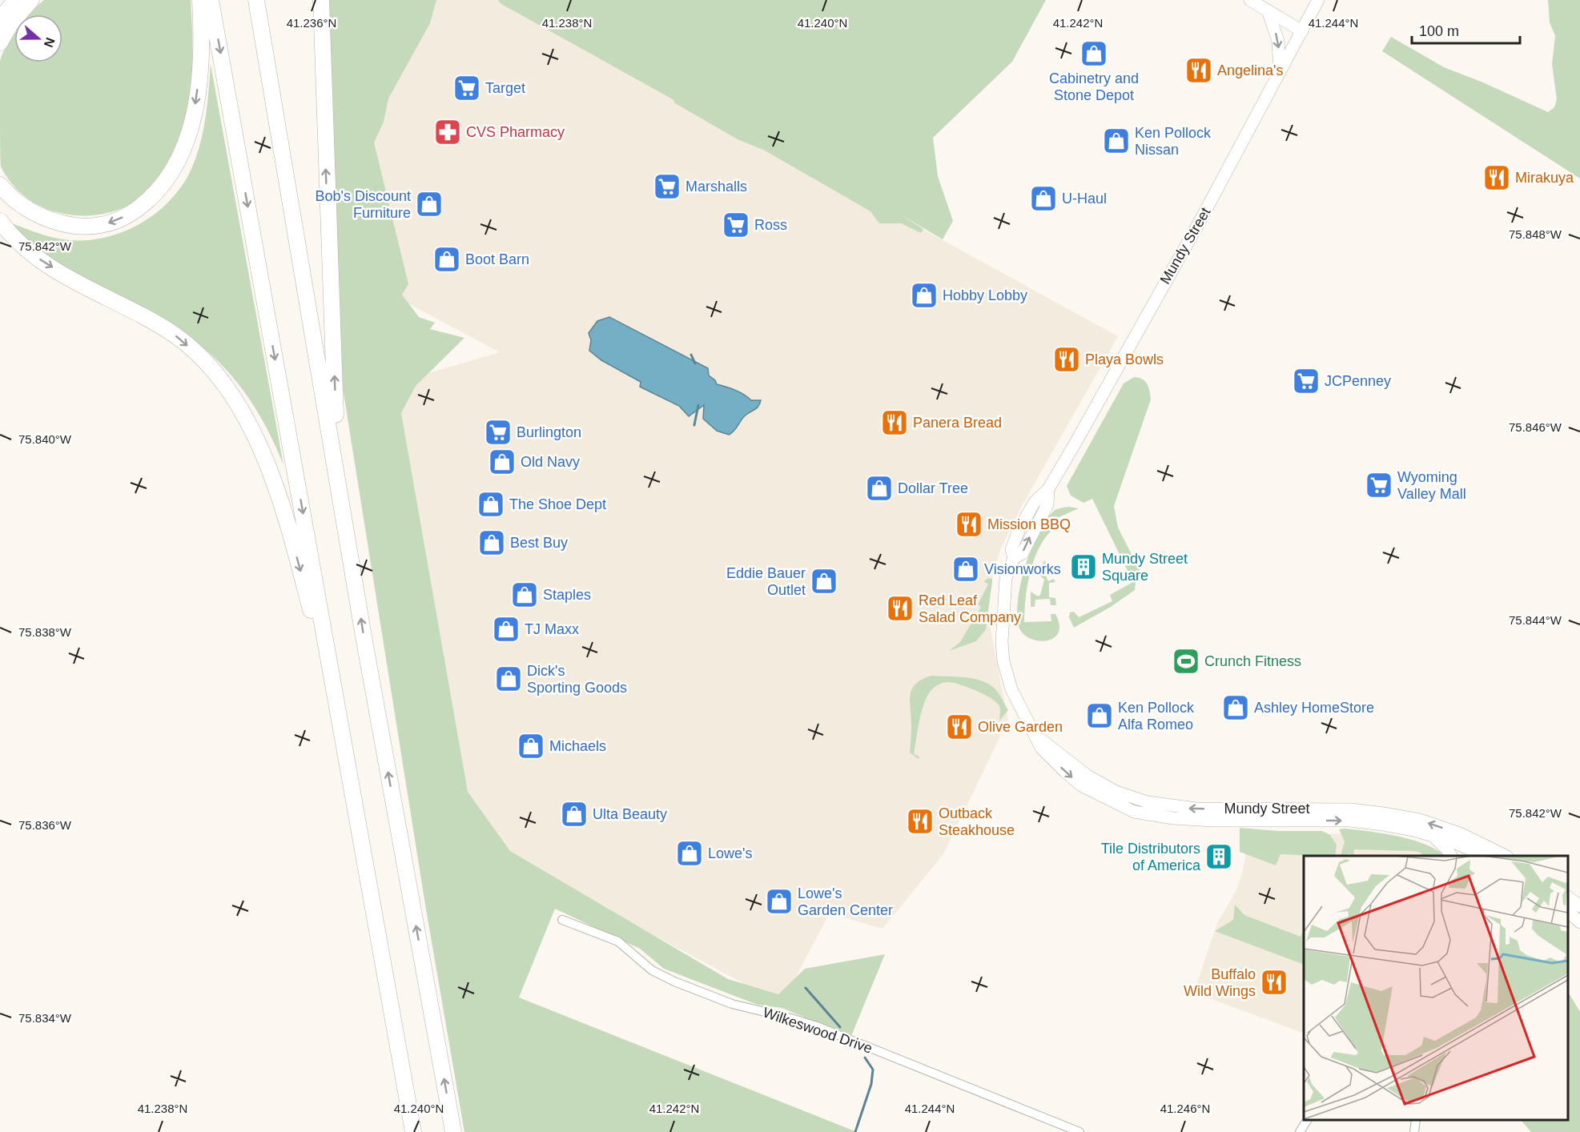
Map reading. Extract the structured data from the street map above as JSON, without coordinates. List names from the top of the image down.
{
  "streets": {
    "main road": ["Mundy Street"],
    "street": ["Wilkeswood Drive"]
  },
  "places": {
    "shop": [
      "Cabinetry and Stone Depot",
      "Ken Pollock Nissan",
      "U-Haul",
      "Bob's Discount Furniture",
      "Boot Barn",
      "Hobby Lobby",
      "Old Navy",
      "Dollar Tree",
      "The Shoe Dept",
      "Best Buy",
      "Visionworks",
      "Eddie Bauer Outlet",
      "Staples",
      "TJ Maxx",
      "Dick's Sporting Goods",
      "Ashley HomeStore",
      "Ken Pollock Alfa Romeo",
      "Michaels",
      "Ulta Beauty",
      "Lowe's",
      "Lowe's Garden Center"
    ],
    "restaurant": [
      "Angelina's",
      "Mirakuya",
      "Playa Bowls",
      "Panera Bread",
      "Mission BBQ",
      "Red Leaf Salad Company",
      "Olive Garden",
      "Outback Steakhouse",
      "Buffalo Wild Wings"
    ],
    "supermarket": [
      "Target",
      "Marshalls",
      "Ross",
      "JCPenney",
      "Burlington",
      "Wyoming Valley Mall"
    ],
    "pharmacy": ["CVS Pharmacy"],
    "building": ["Mundy Street Square", "Tile Distributors of America"],
    "sports": ["Crunch Fitness"]
  },
  "scale_bar": "100 m",
  "north": "right",
  "coordinates": [
    "41.236°N",
    "41.238°N",
    "41.240°N",
    "41.242°N",
    "41.244°N",
    "75.848°W",
    "75.842°W",
    "75.846°W",
    "75.840°W",
    "75.844°W",
    "75.838°W",
    "75.836°W",
    "75.834°W",
    "41.246°N"
  ]
}
